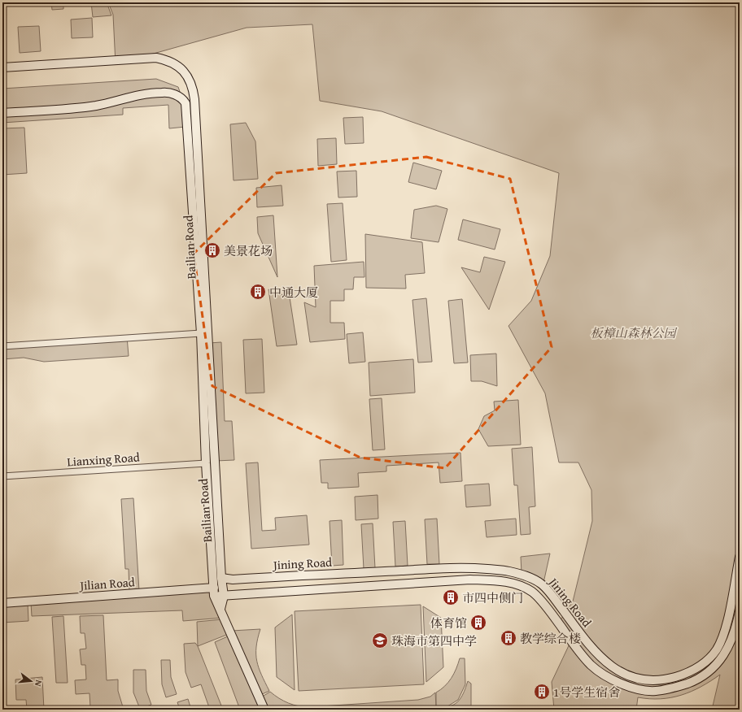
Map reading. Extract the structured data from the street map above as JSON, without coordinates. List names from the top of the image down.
{
  "streets": {
    "main road": ["Bailian Road", "Jining Road", "Jilian Road"],
    "street": ["Lianxing Road"]
  },
  "crossings": [
    ["Bailian Road", "Lianxing Road"],
    ["Bailian Road", "Jining Road"],
    ["Bailian Road", "Jilian Road"]
  ],
  "parks": ["板樟山森林公园"],
  "places": {
    "building": [
      "美景花场",
      "中通大厦",
      "市四中侧门",
      "体育馆",
      "教学综合楼",
      "1号学生宿舍"
    ],
    "school or university": ["珠海市第四中学"]
  },
  "north": "right"
}
